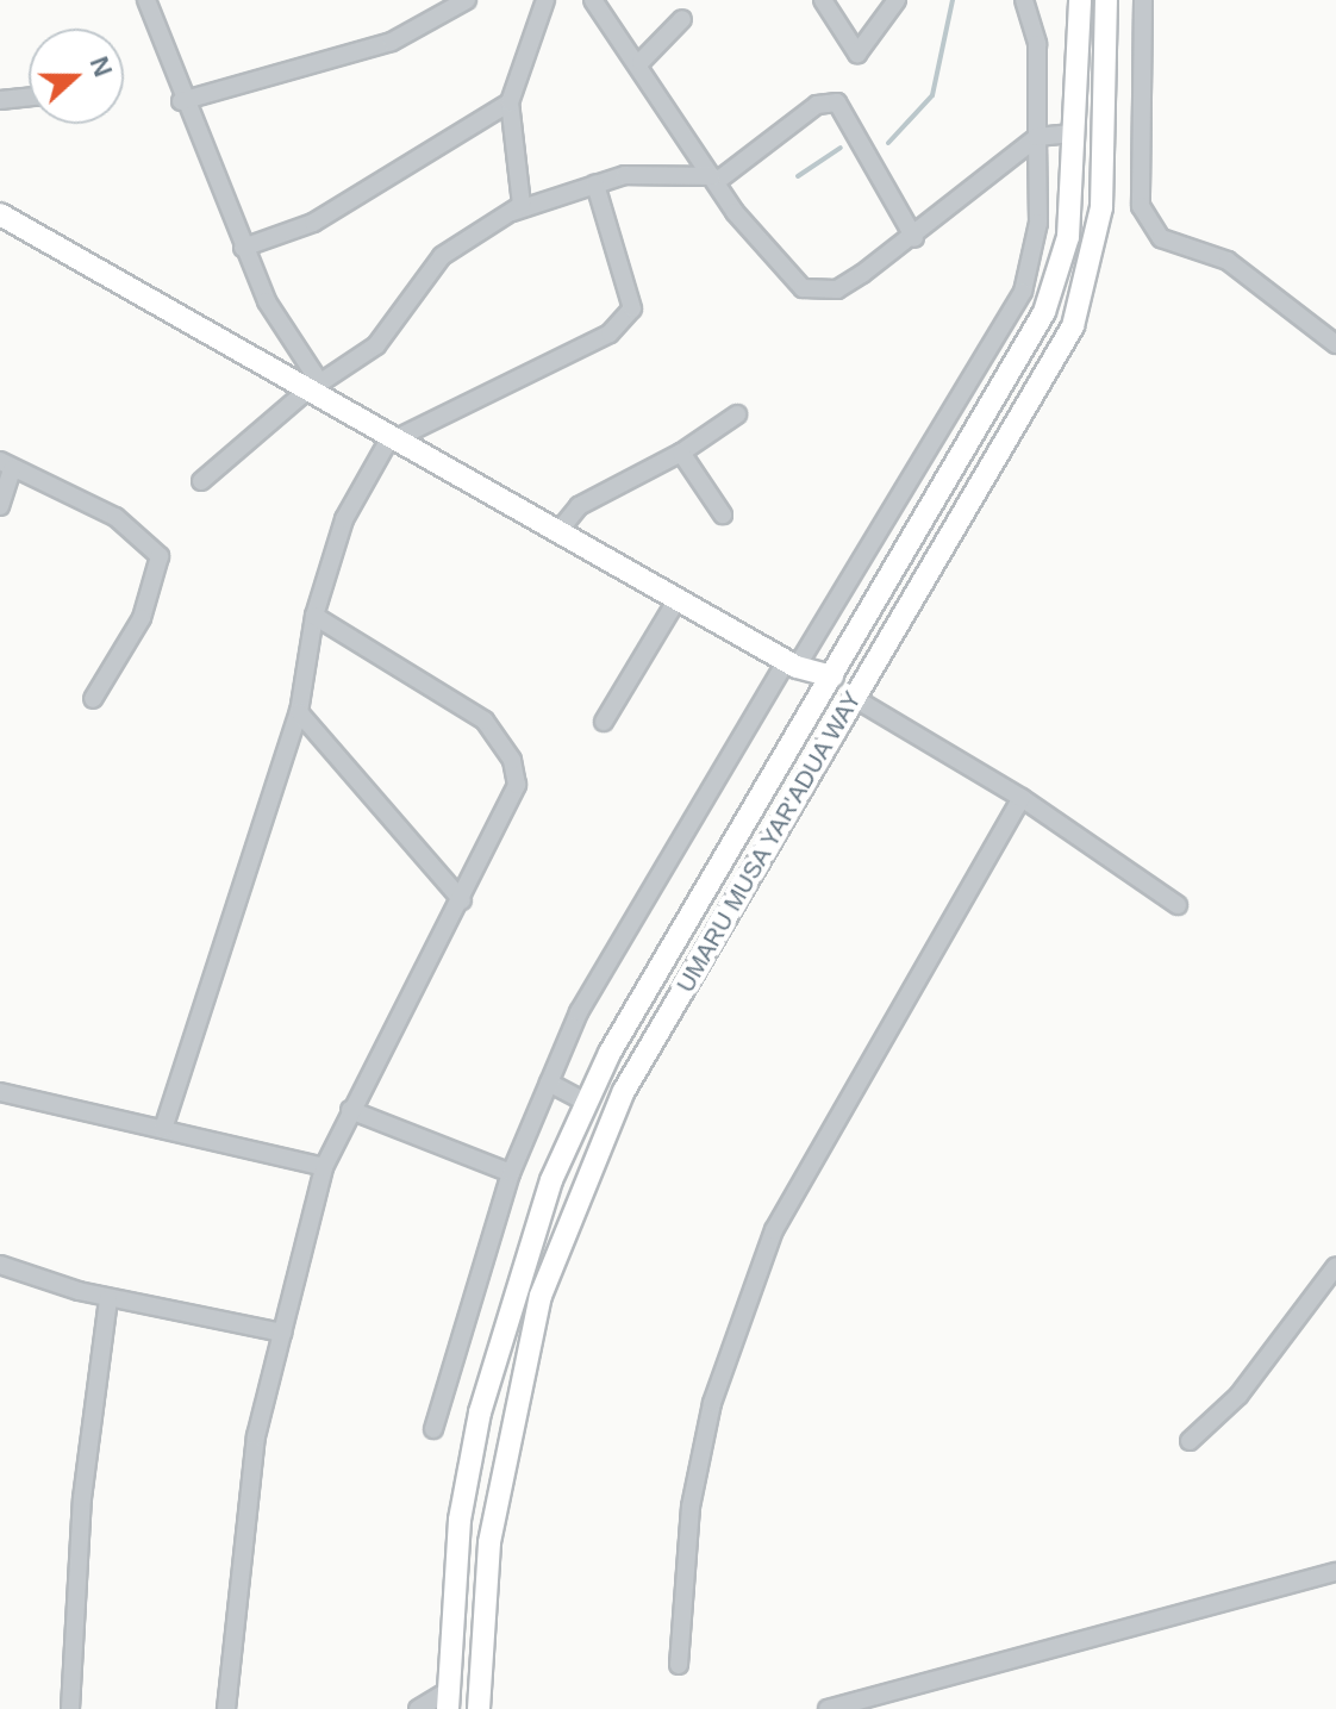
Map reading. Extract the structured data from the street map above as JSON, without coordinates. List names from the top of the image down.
{
  "streets": {
    "main road": ["UMARU MUSA YAR'ADUA WAY"]
  },
  "north": "right"
}
